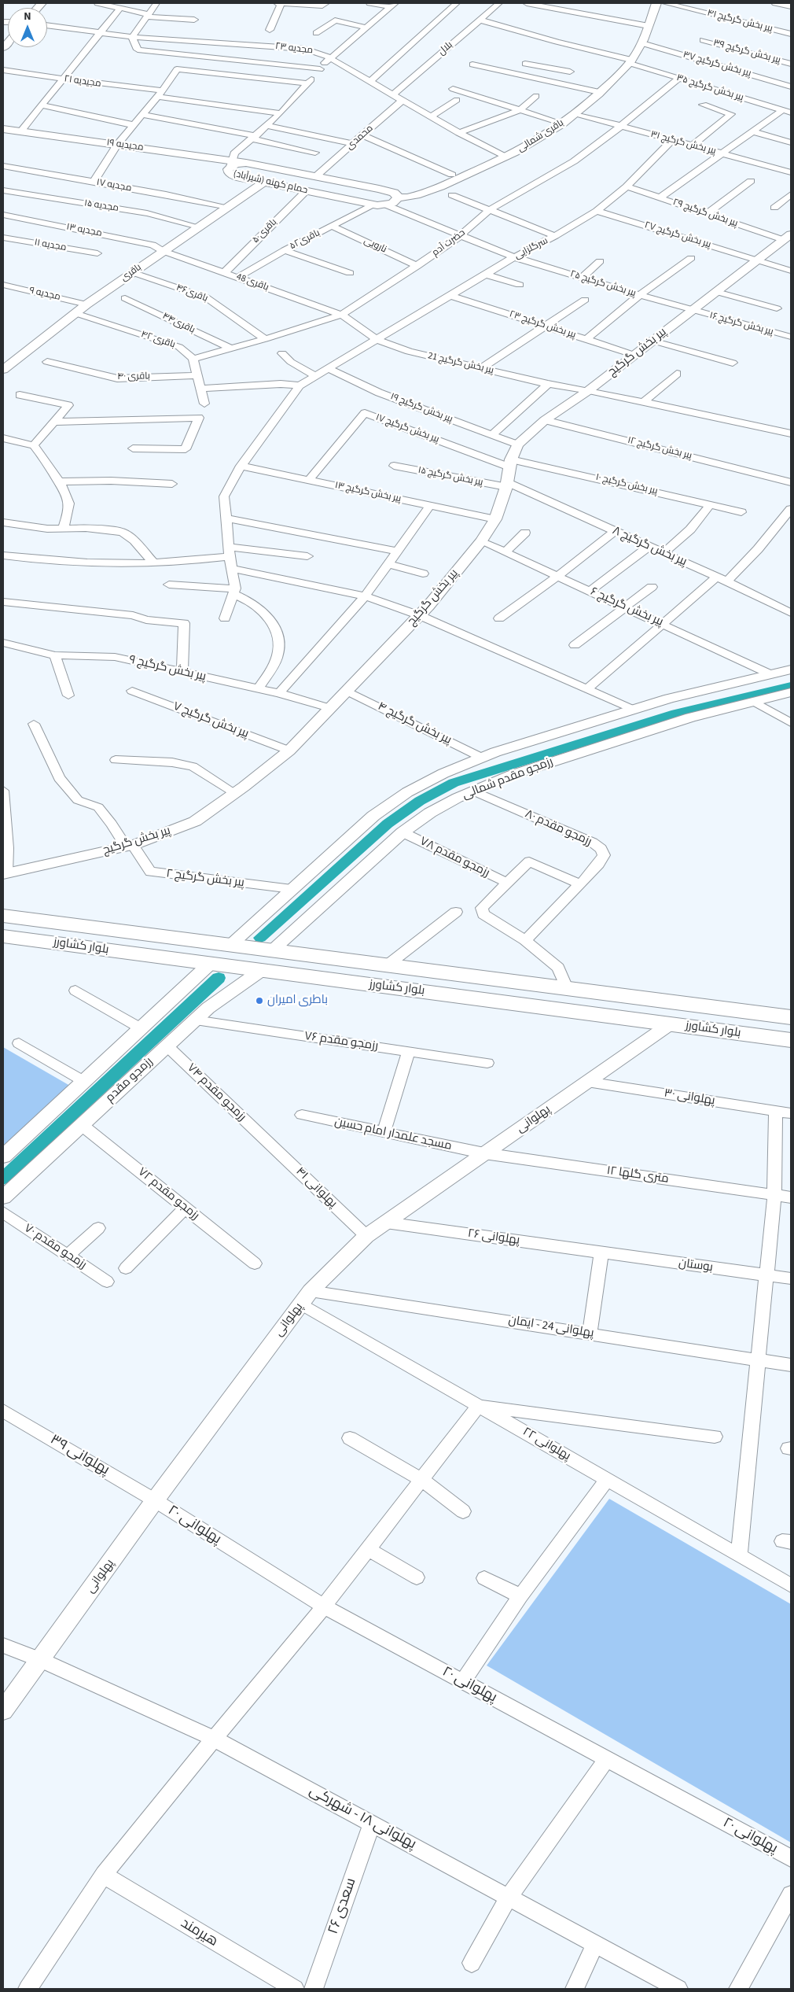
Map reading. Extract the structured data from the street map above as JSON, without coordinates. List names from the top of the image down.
{
  "streets": {
    "main road": ["بلوار کشاورز"],
    "street": [
      "پیر بخش گرگیج ۴۱",
      "مجدیه ۲۳",
      "بلال",
      "پیر بخش گرگیج ۳۹",
      "پیر بخش گرگیج ۳۷",
      "مجیدیه ۲۱",
      "پیر بخش گرگیج ۳۵",
      "باقری شمالی",
      "محمدی",
      "پیر بخش گرگیج ۳۱",
      "مجیدیه ۱۹",
      "حمام کهنه (شیرآباد)",
      "مجدیه ۱۷",
      "مجدیه ۱۵",
      "پیر بخش گرگیج ۲۹",
      "مجدیه ۱۳",
      "باقری۵۰",
      "پیر بخش گرگیج ۲۷",
      "باقری۵۲",
      "حضرت آدم",
      "مجدیه ۱۱",
      "نارویی",
      "سرگلزایی",
      "باقری",
      "باقری 48",
      "پیر بخش گرگیج ۲۵",
      "باقری۴۶",
      "مجدیه ۹",
      "باقری۴۴",
      "پیر بخش گرگیج ۱۶",
      "پیر بخش گرگیج ۲۳",
      "باقری ۴۲",
      "پیر بخش گرگیج",
      "پیر بخش گرگیج 21",
      "باقری ۴۰",
      "پیر بخش گرگیج ۱۹",
      "پیر بخش گرگیج ۱۷",
      "پیر بخش گرگیج ۱۲",
      "پیر بخش گرگیج ۱۵",
      "پیر بخش گرگیج ۱۰",
      "پیر بخش گرگیج ۱۳",
      "پیر بخش گرگیج ۸",
      "پیر بخش گرگیج ۶",
      "پیر بخش گرگیج ۹",
      "پیر بخش گرگیج ۷",
      "پیر بخش گرگیج ۴",
      "رزمجو مقدم شمالی",
      "رزمجو مقدم ۸۰",
      "رزمجو مقدم ۷۸",
      "پیر بخش گرگیج ۲",
      "رزمجو مقدم ۷۶",
      "رزمجو مقدم",
      "رزمجو مقدم ۷۴",
      "پهلوانی ۳۰",
      "پهلوانی",
      "مسجد علمدار امام حسین",
      "۱۲ متری گلها",
      "پهلوانی ۴۱",
      "رزمجو مقدم ۷۲",
      "پهلوانی ۲۶",
      "رزمجو مقدم ۷۰",
      "بوستان",
      "پهلوانی 24 - ایمان",
      "پهلوانی ۲۲",
      "پهلوانی ۳۹",
      "پهلوانی ۲۰",
      "پهلوانی ۱۸ - شهرکی",
      "سعدی ۲۶",
      "هیرمند"
    ]
  },
  "crossings": [
    ["مجدیه ۲۳", "بلال"],
    ["مجدیه ۲۳", "باقری شمالی"],
    ["مجدیه ۲۳", "محمدی"],
    ["بلال", "پیر بخش گرگیج ۳۵"],
    ["پیر بخش گرگیج ۳۷", "باقری شمالی"],
    ["پیر بخش گرگیج ۳۵", "باقری شمالی"],
    ["پیر بخش گرگیج ۳۵", "حضرت آدم"],
    ["باقری شمالی", "پیر بخش گرگیج ۳۱"],
    ["باقری شمالی", "حمام کهنه (شیرآباد)"],
    ["محمدی", "حمام کهنه (شیرآباد)"],
    ["پیر بخش گرگیج ۳۱", "حضرت آدم"],
    ["پیر بخش گرگیج ۳۱", "سرگلزایی"],
    ["مجیدیه ۱۹", "حمام کهنه (شیرآباد)"],
    ["حمام کهنه (شیرآباد)", "باقری۵۰"],
    ["حمام کهنه (شیرآباد)", "باقری۵۲"],
    ["حمام کهنه (شیرآباد)", "باقری"],
    ["حمام کهنه (شیرآباد)", "پیر بخش گرگیج ۲۵"],
    ["مجدیه ۱۷", "باقری"],
    ["مجدیه ۱۵", "باقری"],
    ["پیر بخش گرگیج ۲۹", "سرگلزایی"],
    ["پیر بخش گرگیج ۲۹", "پیر بخش گرگیج"],
    ["مجدیه ۱۳", "باقری"],
    ["مجدیه ۱۳", "باقری 48"],
    ["باقری۵۰", "باقری 48"],
    ["پیر بخش گرگیج ۲۷", "سرگلزایی"],
    ["پیر بخش گرگیج ۲۷", "پیر بخش گرگیج"],
    ["باقری۵۲", "نارویی"],
    ["باقری۵۲", "باقری 48"],
    ["حضرت آدم", "نارویی"],
    ["حضرت آدم", "باقری 48"],
    ["حضرت آدم", "پیر بخش گرگیج ۲۵"],
    ["حضرت آدم", "باقری۴۶"],
    ["حضرت آدم", "باقری۴۴"],
    ["حضرت آدم", "باقری ۴۲"],
    ["حضرت آدم", "پیر بخش گرگیج 21"],
    ["سرگلزایی", "پیر بخش گرگیج ۲۵"],
    ["سرگلزایی", "پیر بخش گرگیج ۲۳"],
    ["سرگلزایی", "پیر بخش گرگیج 21"],
    ["سرگلزایی", "پیر بخش گرگیج ۱۹"],
    ["باقری", "باقری 48"],
    ["باقری", "باقری۴۶"],
    ["باقری", "مجدیه ۹"],
    ["باقری", "باقری ۴۲"],
    ["باقری 48", "پیر بخش گرگیج 21"],
    ["پیر بخش گرگیج ۲۵", "پیر بخش گرگیج ۱۶"],
    ["پیر بخش گرگیج ۲۵", "پیر بخش گرگیج"],
    ["پیر بخش گرگیج ۱۶", "پیر بخش گرگیج"],
    ["پیر بخش گرگیج ۲۳", "پیر بخش گرگیج"],
    ["پیر بخش گرگیج", "پیر بخش گرگیج 21"],
    ["پیر بخش گرگیج", "پیر بخش گرگیج ۱۹"],
    ["پیر بخش گرگیج", "پیر بخش گرگیج ۱۷"],
    ["پیر بخش گرگیج", "پیر بخش گرگیج ۱۲"],
    ["پیر بخش گرگیج", "پیر بخش گرگیج ۱۵"],
    ["پیر بخش گرگیج", "پیر بخش گرگیج ۱۰"],
    ["پیر بخش گرگیج", "پیر بخش گرگیج ۱۳"],
    ["پیر بخش گرگیج", "پیر بخش گرگیج ۸"],
    ["پیر بخش گرگیج", "پیر بخش گرگیج ۶"],
    ["پیر بخش گرگیج", "پیر بخش گرگیج ۹"],
    ["پیر بخش گرگیج", "پیر بخش گرگیج ۷"],
    ["پیر بخش گرگیج", "پیر بخش گرگیج ۴"],
    ["پیر بخش گرگیج", "پیر بخش گرگیج ۲"],
    ["پیر بخش گرگیج ۱۷", "پیر بخش گرگیج ۱۰"],
    ["پیر بخش گرگیج ۱۷", "پیر بخش گرگیج ۱۳"],
    ["پیر بخش گرگیج ۱۵", "پیر بخش گرگیج ۸"],
    ["رزمجو مقدم شمالی", "رزمجو مقدم ۸۰"],
    ["رزمجو مقدم شمالی", "رزمجو مقدم ۷۸"],
    ["رزمجو مقدم شمالی", "بلوار کشاورز"],
    ["بلوار کشاورز", "رزمجو مقدم"],
    ["بلوار کشاورز", "پهلوانی"],
    ["رزمجو مقدم ۷۶", "رزمجو مقدم"],
    ["رزمجو مقدم", "رزمجو مقدم ۷۴"],
    ["رزمجو مقدم", "رزمجو مقدم ۷۲"],
    ["رزمجو مقدم ۷۴", "پهلوانی ۴۱"],
    ["پهلوانی ۳۰", "پهلوانی"],
    ["پهلوانی", "مسجد علمدار امام حسین"],
    ["پهلوانی", "۱۲ متری گلها"],
    ["پهلوانی", "پهلوانی ۴۱"],
    ["پهلوانی", "پهلوانی ۲۶"],
    ["پهلوانی", "پهلوانی 24 - ایمان"],
    ["پهلوانی", "پهلوانی ۲۲"],
    ["پهلوانی", "پهلوانی ۳۹"],
    ["پهلوانی", "پهلوانی ۲۰"],
    ["پهلوانی", "پهلوانی ۱۸ - شهرکی"],
    ["مسجد علمدار امام حسین", "۱۲ متری گلها"],
    ["پهلوانی ۲۶", "بوستان"],
    ["پهلوانی 24 - ایمان", "پهلوانی ۲۲"],
    ["پهلوانی ۳۹", "پهلوانی ۲۰"],
    ["پهلوانی ۱۸ - شهرکی", "سعدی ۲۶"]
  ],
  "places": ["باطری امیران"],
  "north": "top"
}
